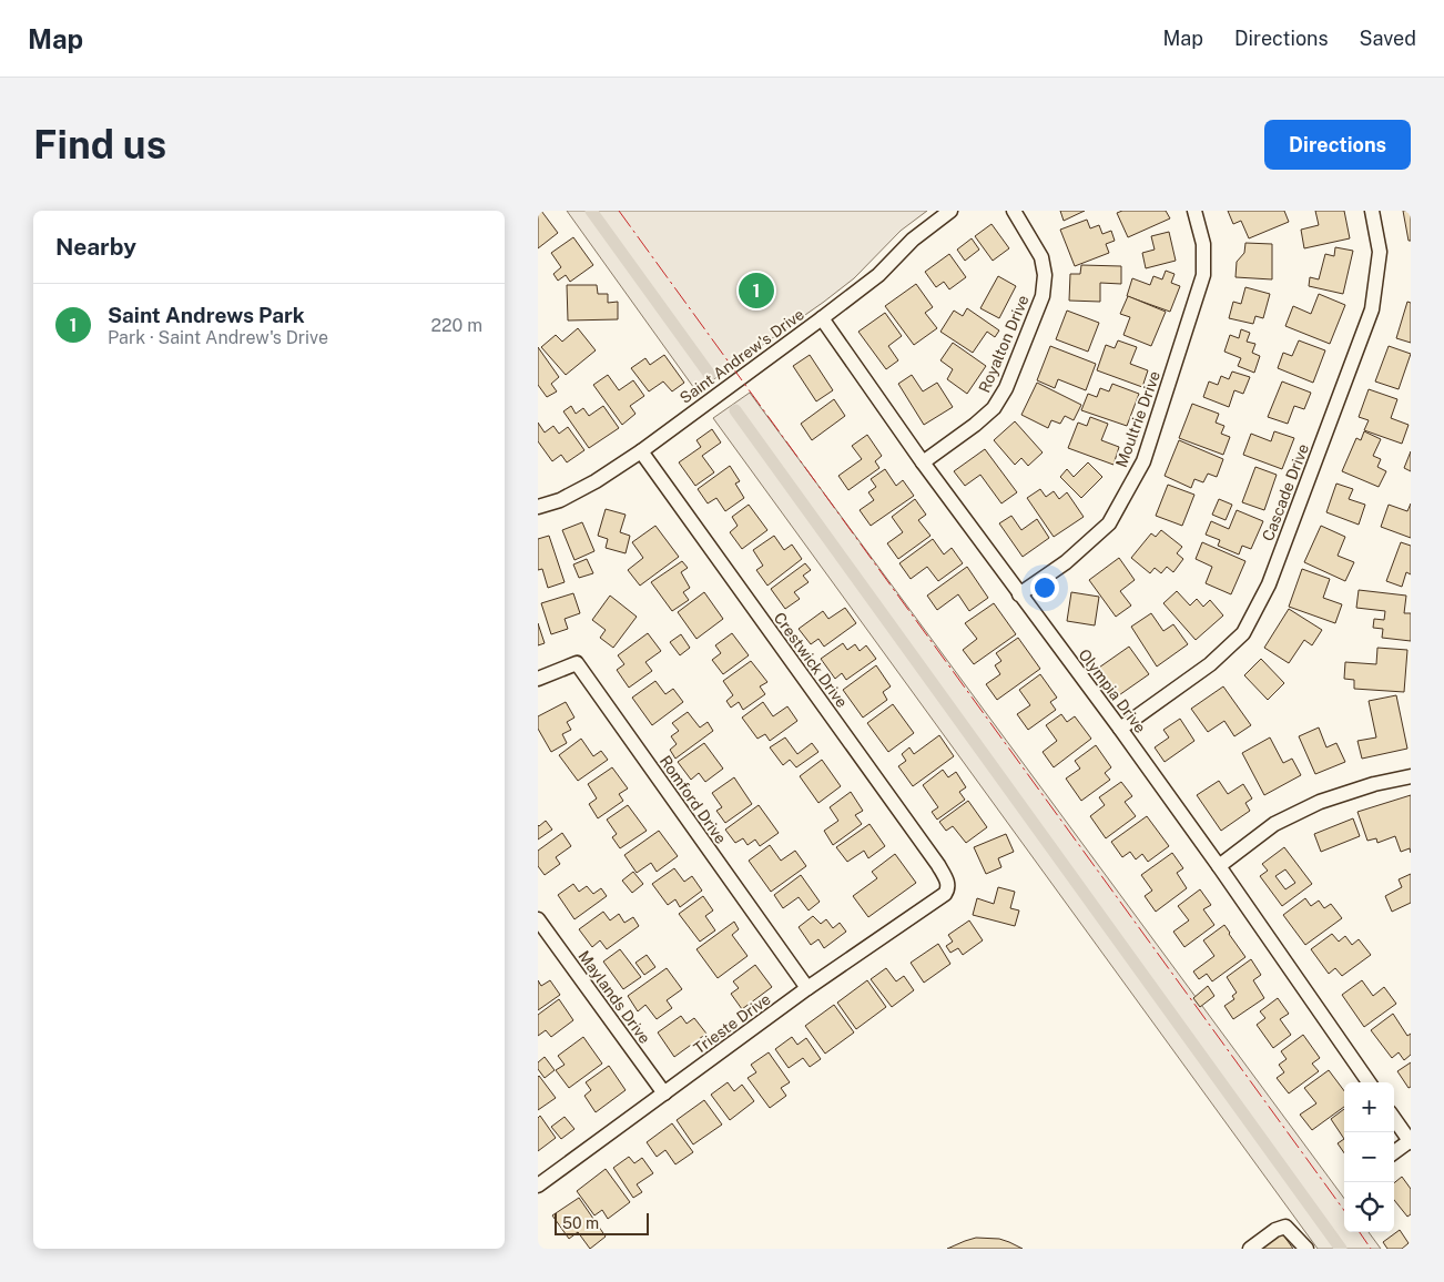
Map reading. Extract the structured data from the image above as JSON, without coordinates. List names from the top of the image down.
{
  "streets": {
    "street": [
      "Royalton Drive",
      "Saint Andrew's Drive",
      "Moultrie Drive",
      "Cascade Drive",
      "Crestwick Drive",
      "Olympia Drive",
      "Romford Drive",
      "Maylands Drive",
      "Trieste Drive"
    ]
  },
  "crossings": [
    ["Royalton Drive", "Olympia Drive"],
    ["Saint Andrew's Drive", "Crestwick Drive"],
    ["Saint Andrew's Drive", "Olympia Drive"],
    ["Moultrie Drive", "Olympia Drive"],
    ["Cascade Drive", "Olympia Drive"],
    ["Crestwick Drive", "Trieste Drive"],
    ["Romford Drive", "Trieste Drive"],
    ["Maylands Drive", "Trieste Drive"]
  ],
  "scale_bar": "50 m",
  "page": {
    "header": "Map",
    "nav": ["Map", "Directions", "Saved"],
    "buttons": "Directions",
    "title": "Find us",
    "heading": "Nearby",
    "pins": "1",
    "list": [
      {
        "mark": "1",
        "name": "Saint Andrews Park",
        "note": "Park · Saint Andrew's Drive",
        "value": "220 m"
      }
    ],
    "map_buttons": ["+", "−"],
    "scale": "50 m"
  }
}
